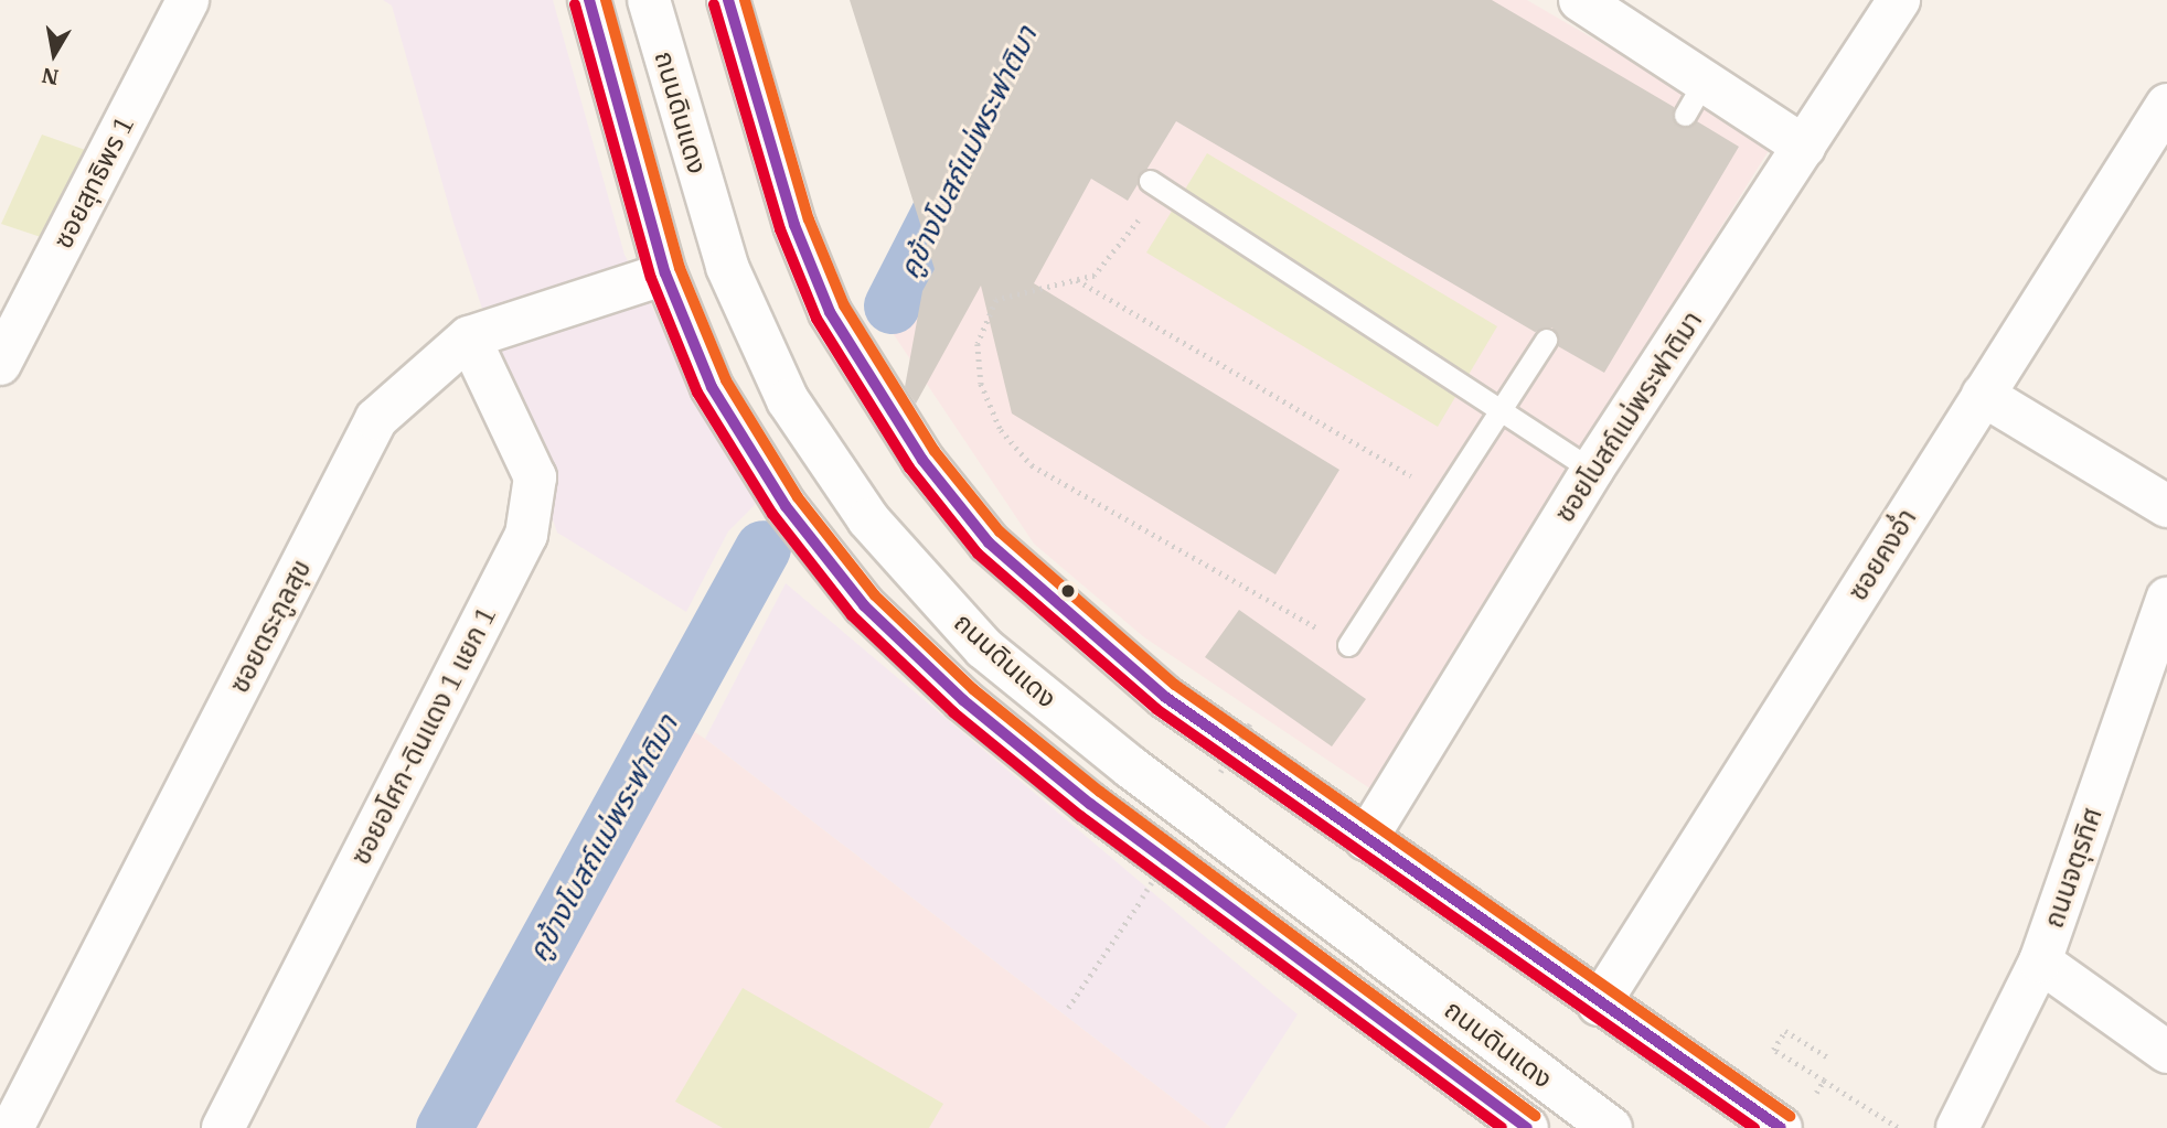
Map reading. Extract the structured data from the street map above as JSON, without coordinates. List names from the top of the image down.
{
  "streets": {
    "street": [
      "ถนนดินแดง",
      "ซอยสุทธิพร 1",
      "ซอยโบสถ์แม่พระฟาติมา",
      "ซอยคงอ่ำ",
      "ซอยตระกูลสุข",
      "ซอยอโศก-ดินแดง 1 แยก 1",
      "ถนนจตุรทิศ"
    ]
  },
  "crossings": [
    ["ซอยตระกูลสุข", "ซอยอโศก-ดินแดง 1 แยก 1"]
  ],
  "water": ["คูข้างโบสถ์แม่พระฟาติมา"],
  "north": "bottom"
}
